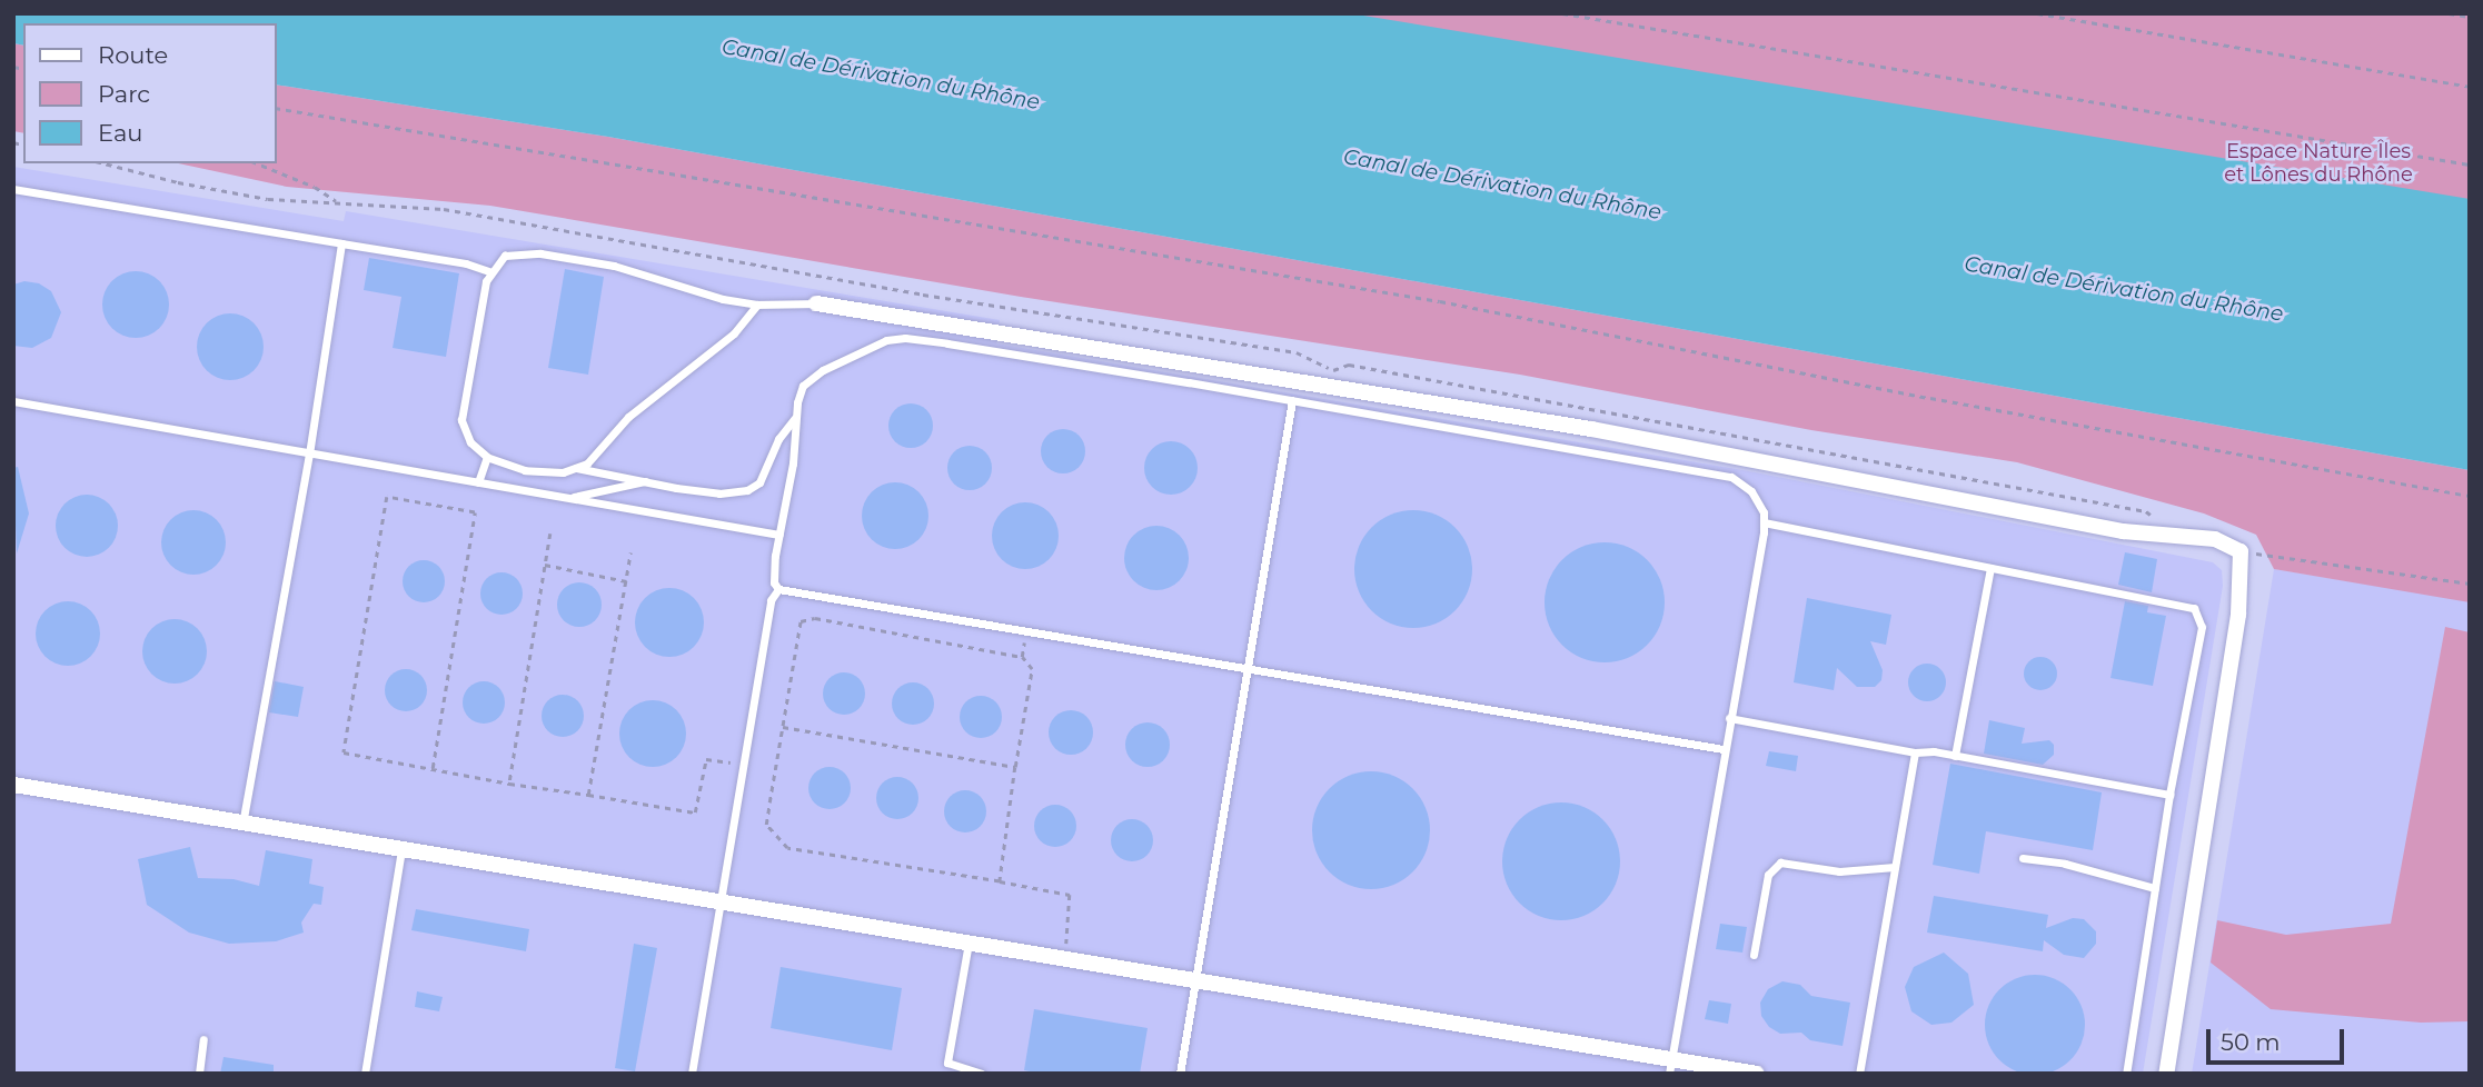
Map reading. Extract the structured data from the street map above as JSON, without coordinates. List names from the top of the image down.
{
  "water": ["Canal de Dérivation du Rhône"],
  "parks": ["Espace Nature Îles et Lônes du Rhône"],
  "legend": ["Route", "Parc", "Eau"],
  "scale_bar": "50 m"
}
